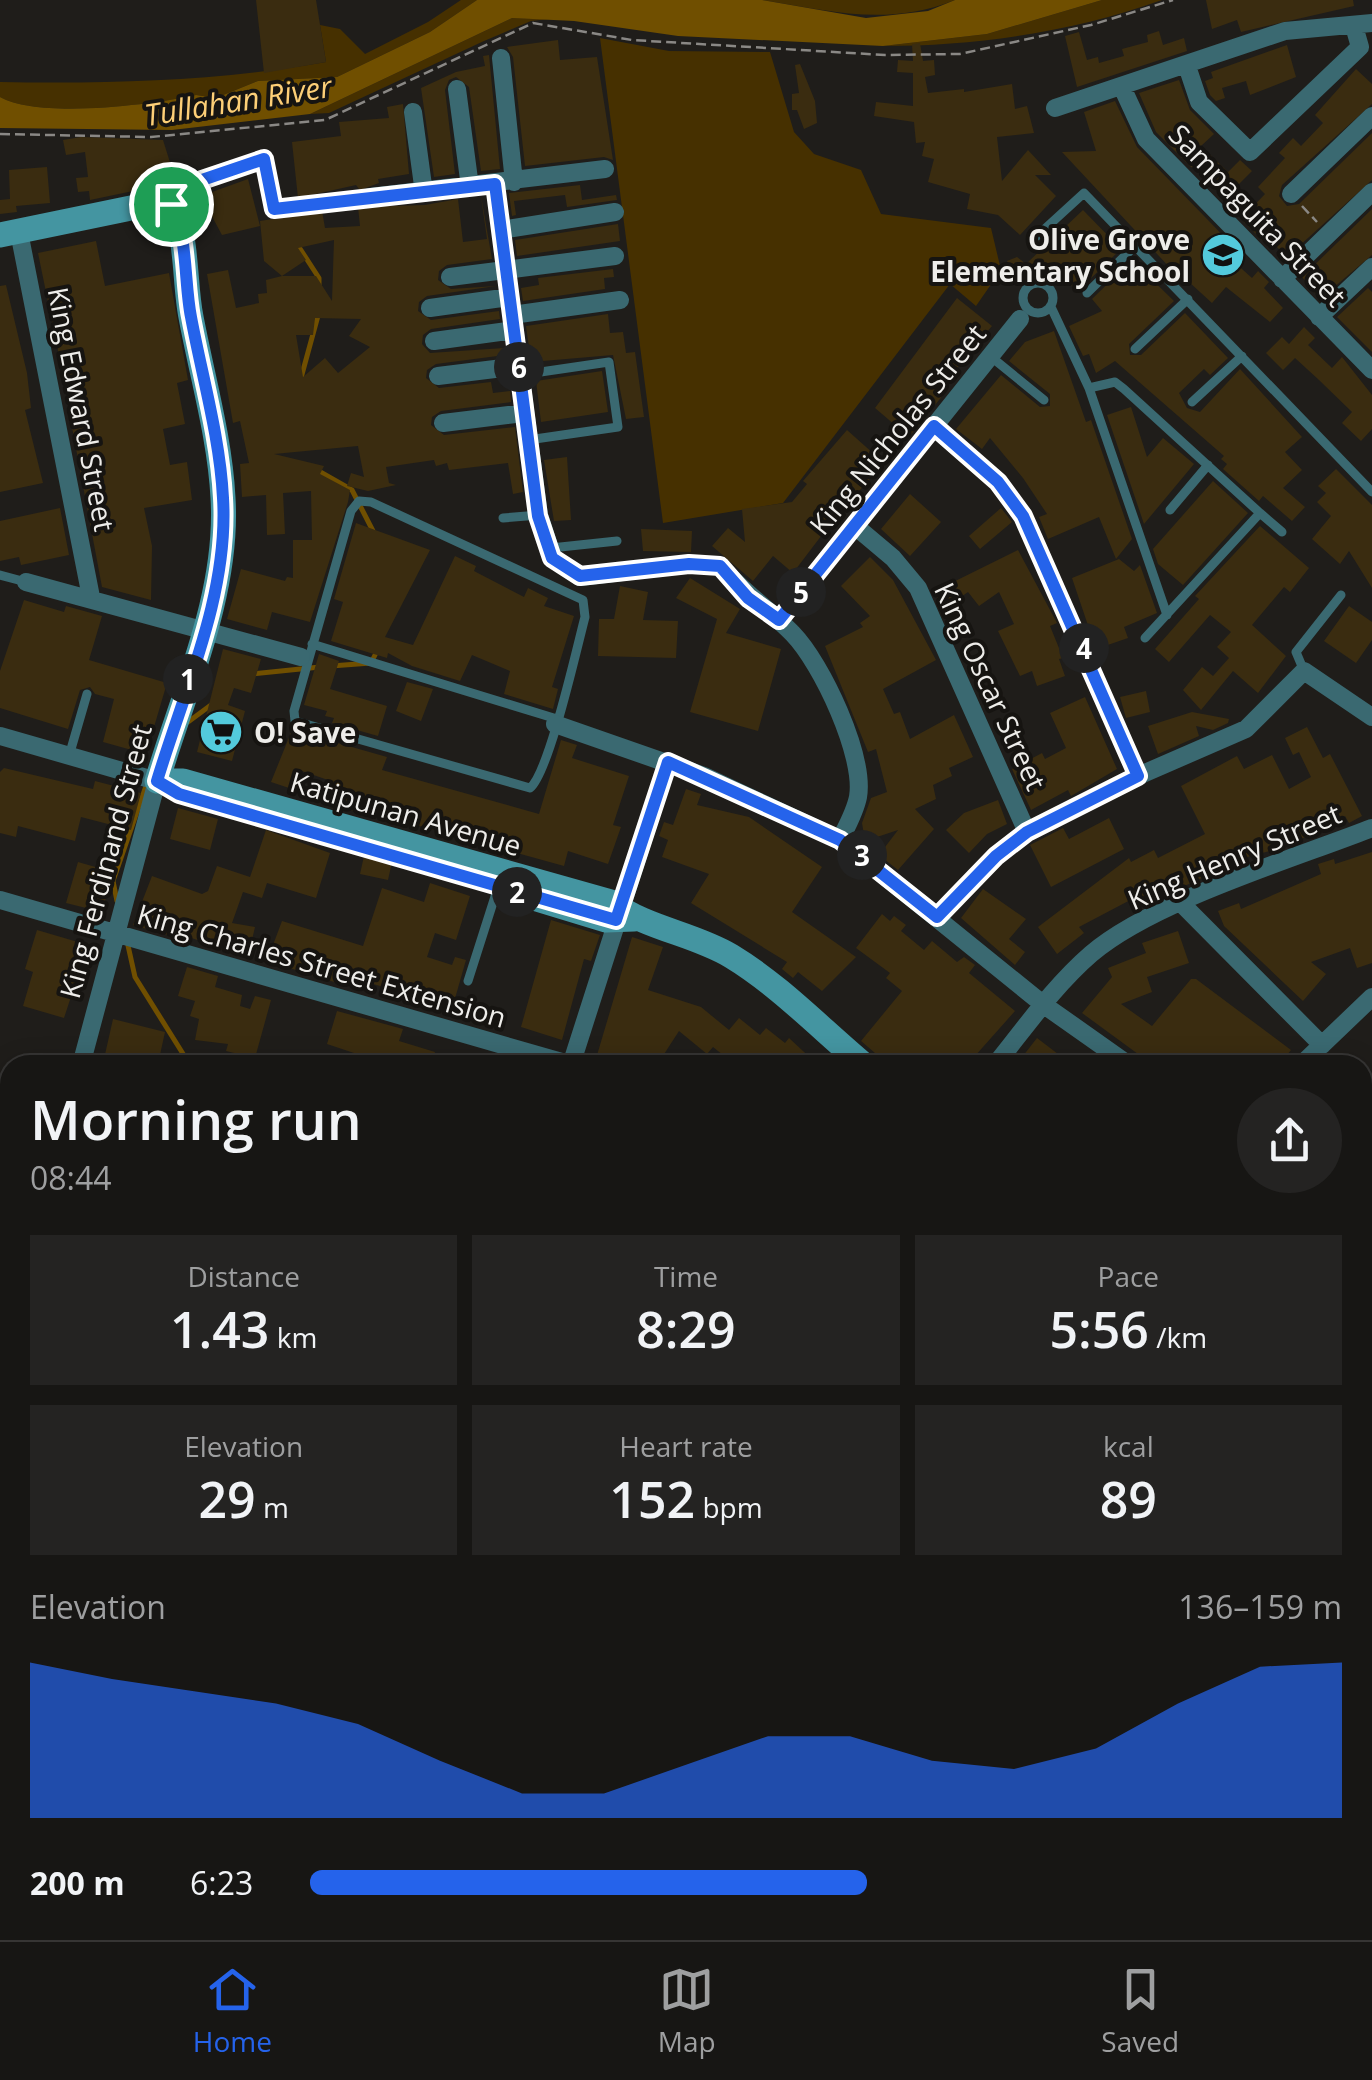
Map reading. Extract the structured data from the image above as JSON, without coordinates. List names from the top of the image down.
{
  "streets": {
    "main road": ["Katipunan Avenue", "King Ferdinand Street"],
    "street": [
      "Sampaguita Street",
      "King Edward Street",
      "King Nicholas Street",
      "King Oscar Street",
      "King Henry Street",
      "King Charles Street Extension"
    ]
  },
  "crossings": [
    ["King Nicholas Street", "King Oscar Street"],
    ["Katipunan Avenue", "King Ferdinand Street"],
    ["King Ferdinand Street", "King Charles Street Extension"]
  ],
  "water": ["Tullahan River"],
  "places": {
    "school or university": ["Olive Grove Elementary School"],
    "supermarket": ["O! Save"]
  },
  "page": {
    "pins": [
      "6",
      "5",
      "4",
      "1",
      "3",
      "2"
    ],
    "heading": ["Morning run", "08:44"],
    "stats": [
      ["Distance", "1.43 km"],
      ["Time", "8:29"],
      ["Pace", "5:56 /km"],
      ["Elevation", "29 m"],
      ["Heart rate", "152 bpm"],
      ["kcal", "89"]
    ],
    "chart": ["Elevation", "136–159 m"],
    "list": [
      {
        "name": "200 m",
        "note": "6:23"
      }
    ],
    "tabs": ["Home", "Map", "Saved"]
  }
}
